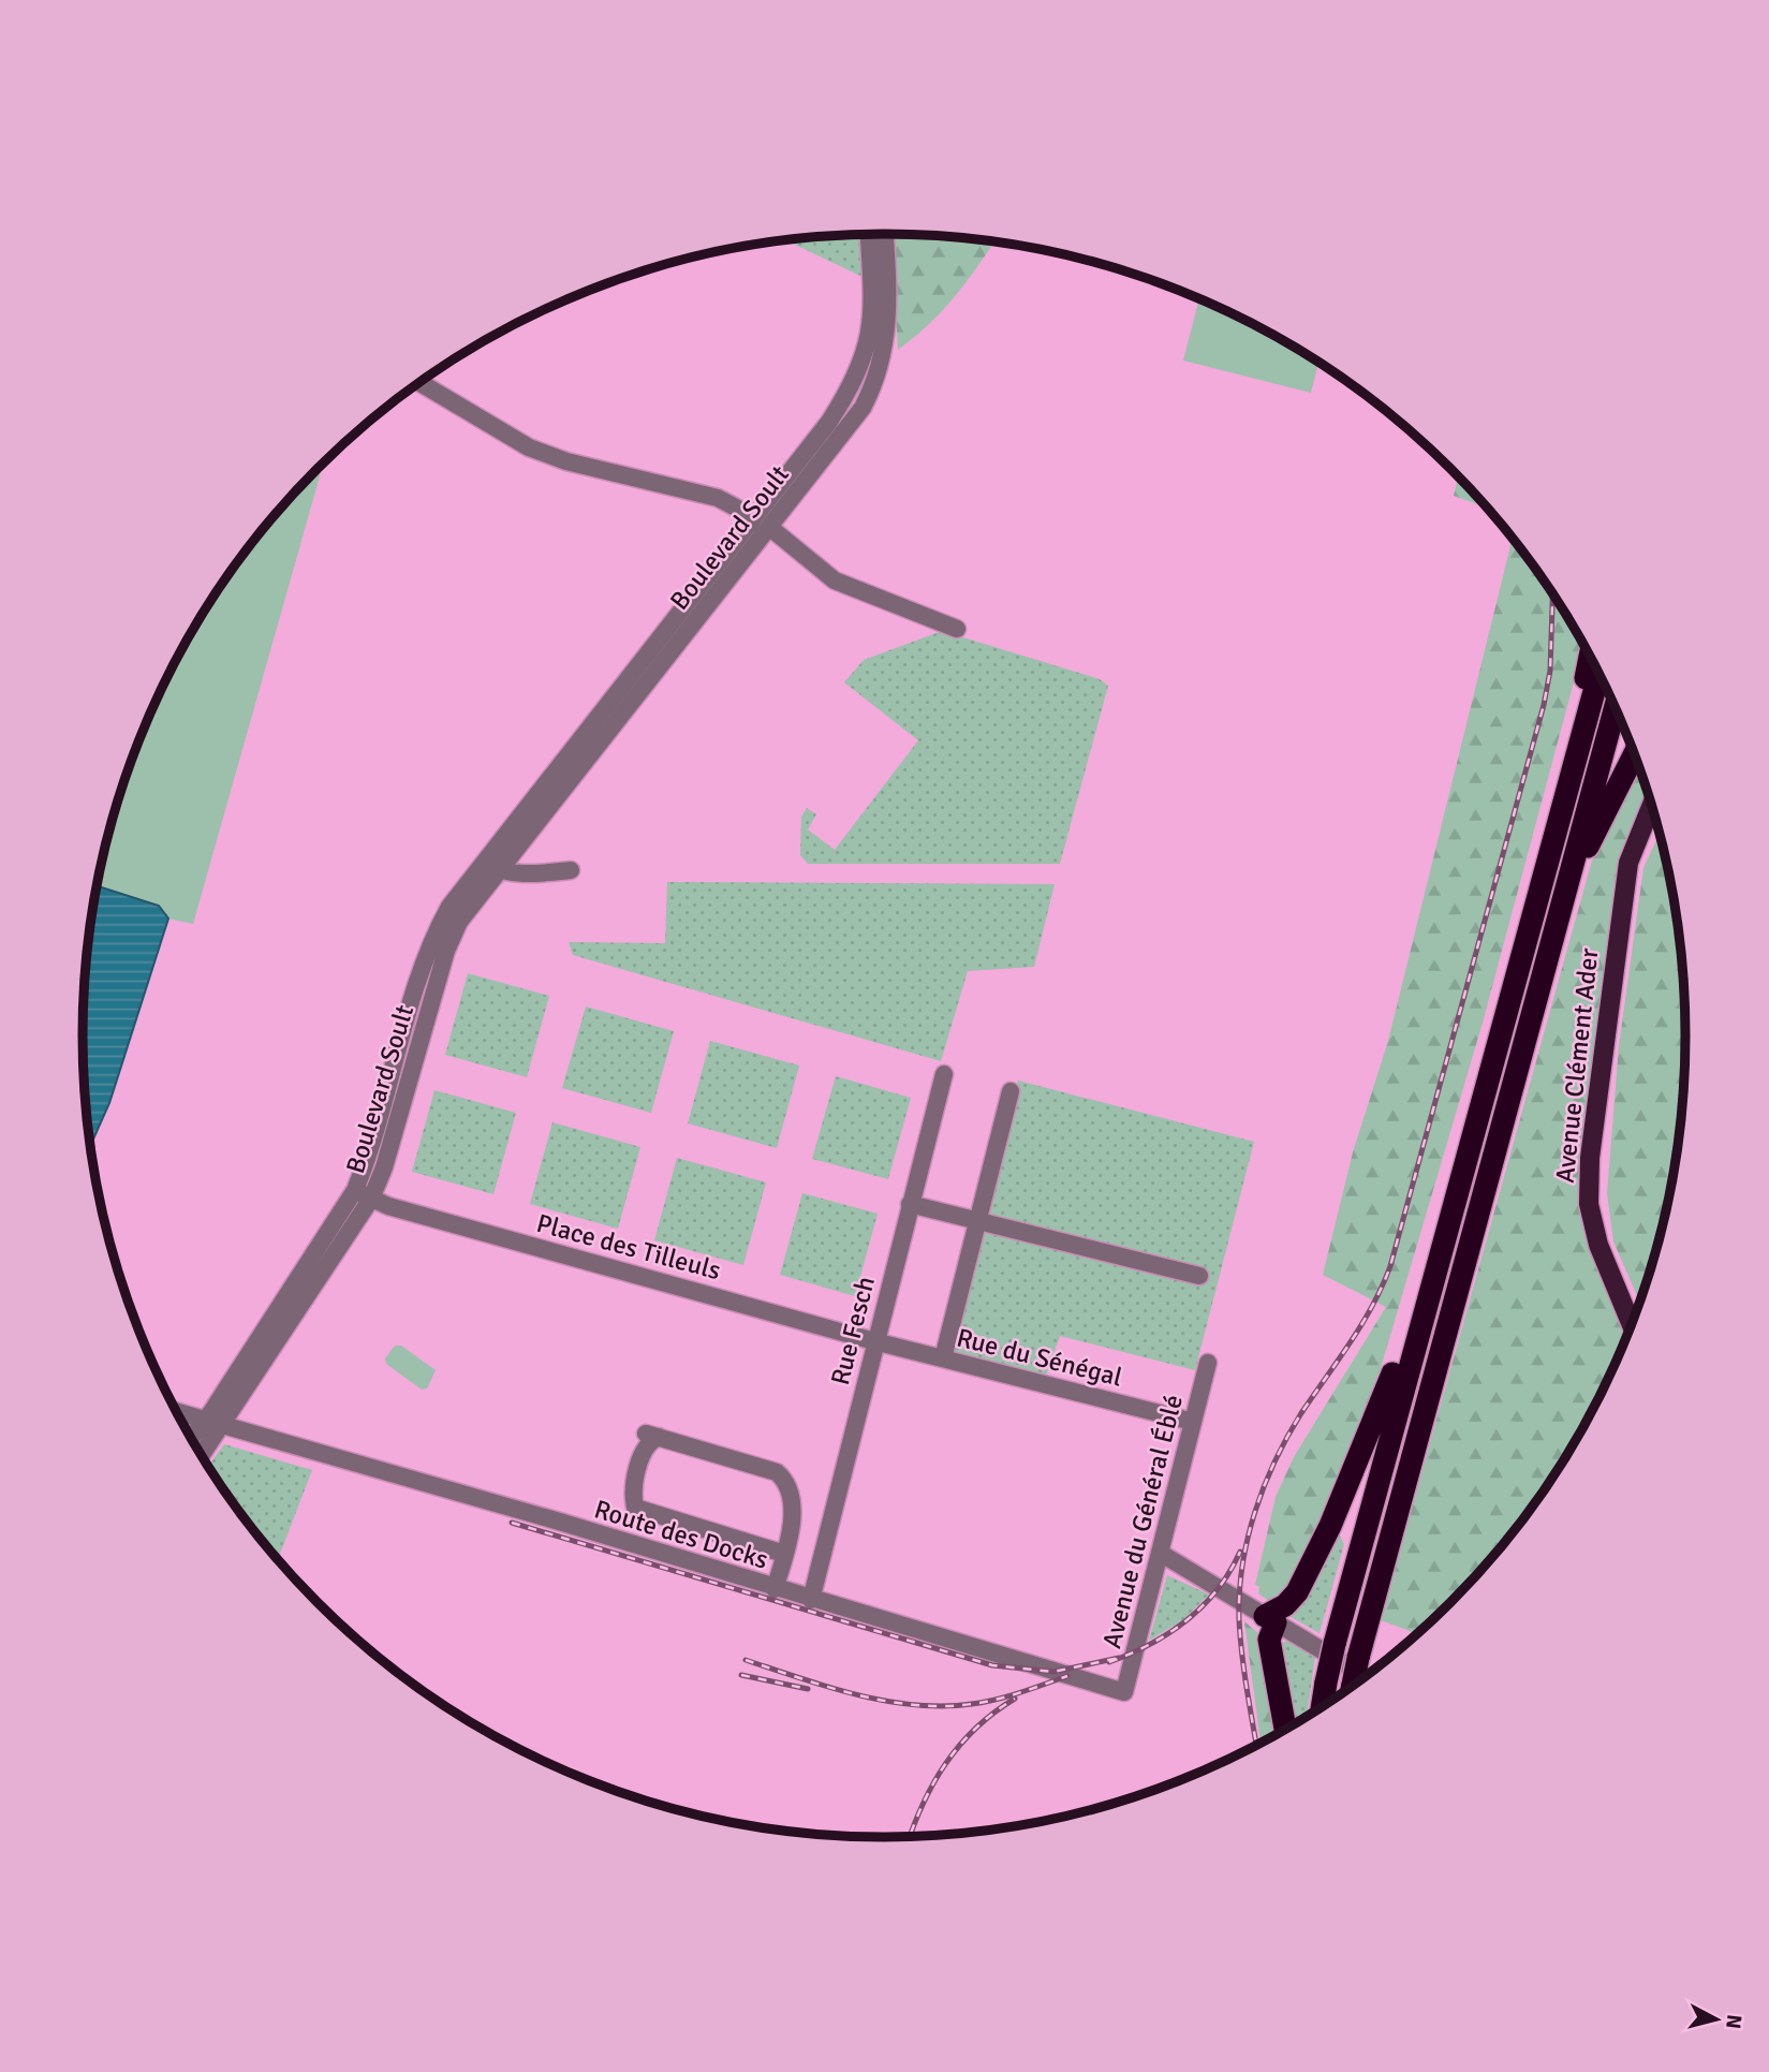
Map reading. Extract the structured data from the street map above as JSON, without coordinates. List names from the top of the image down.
{
  "streets": {
    "main road": ["Avenue Clément Ader"],
    "street": [
      "Boulevard Soult",
      "Place des Tilleuls",
      "Rue Fesch",
      "Rue du Sénégal",
      "Avenue du Général Éblé",
      "Route des Docks"
    ]
  },
  "crossings": [
    ["Boulevard Soult", "Place des Tilleuls"],
    ["Boulevard Soult", "Route des Docks"],
    ["Place des Tilleuls", "Rue Fesch"],
    ["Place des Tilleuls", "Rue du Sénégal"],
    ["Rue Fesch", "Rue du Sénégal"],
    ["Rue Fesch", "Route des Docks"],
    ["Rue du Sénégal", "Avenue du Général Éblé"],
    ["Avenue du Général Éblé", "Route des Docks"]
  ],
  "north": "right"
}
